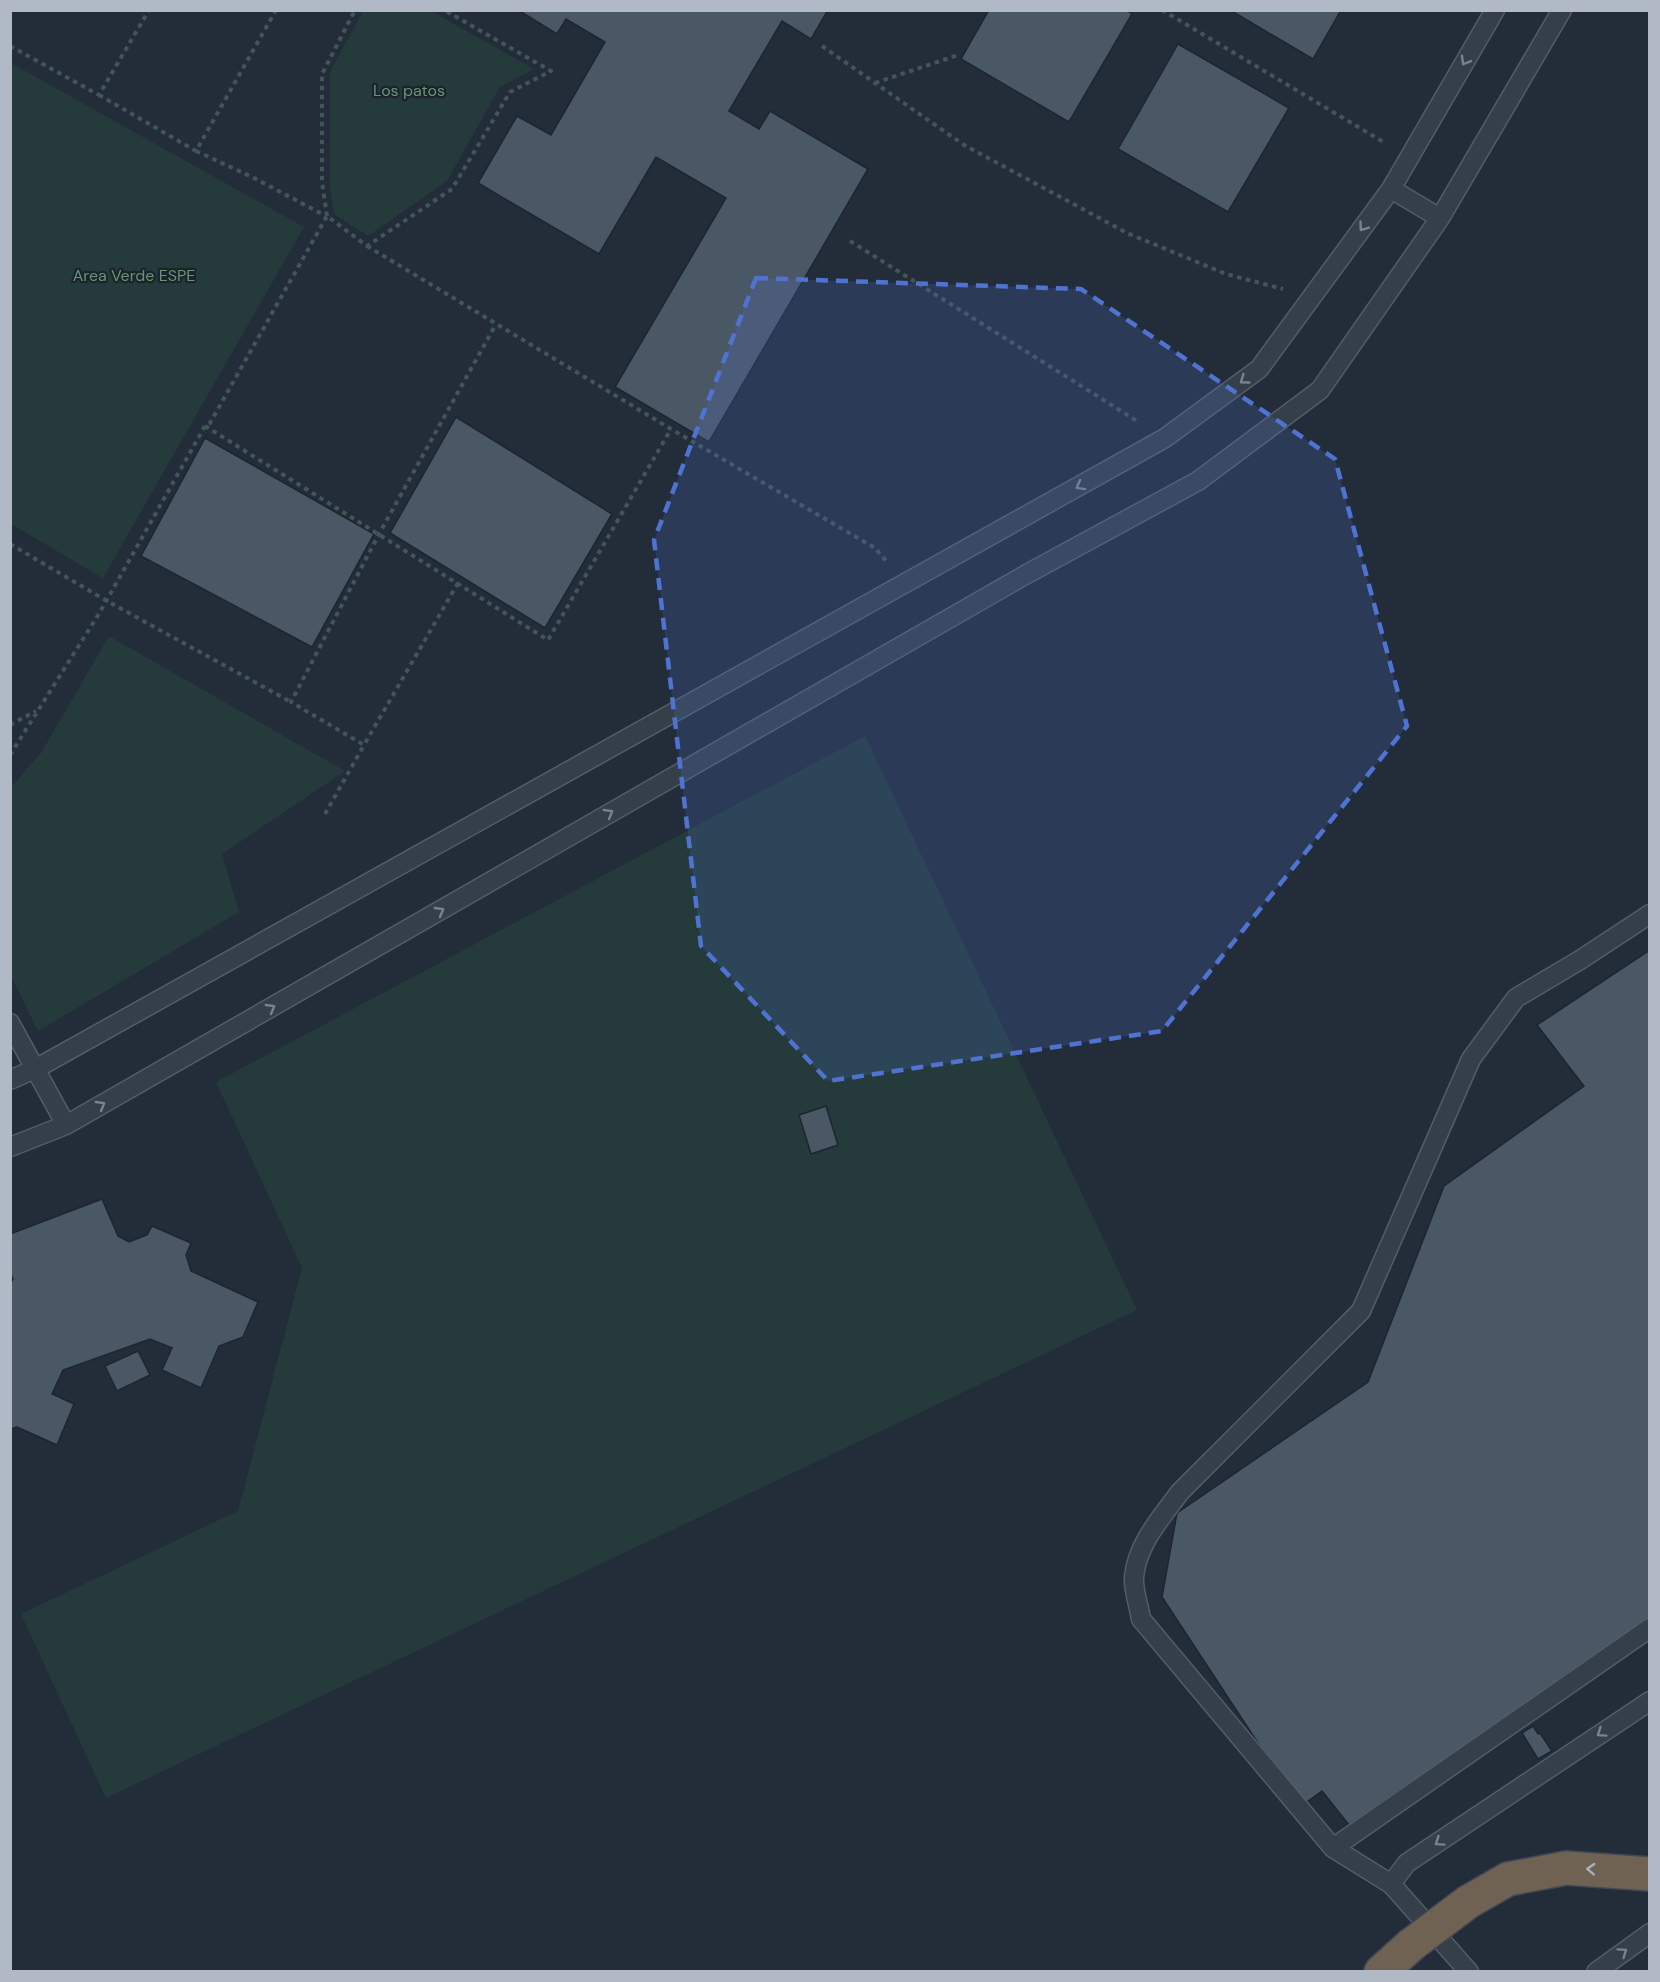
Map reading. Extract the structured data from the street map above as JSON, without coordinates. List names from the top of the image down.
{
  "parks": ["Los patos", "Area Verde ESPE"]
}
